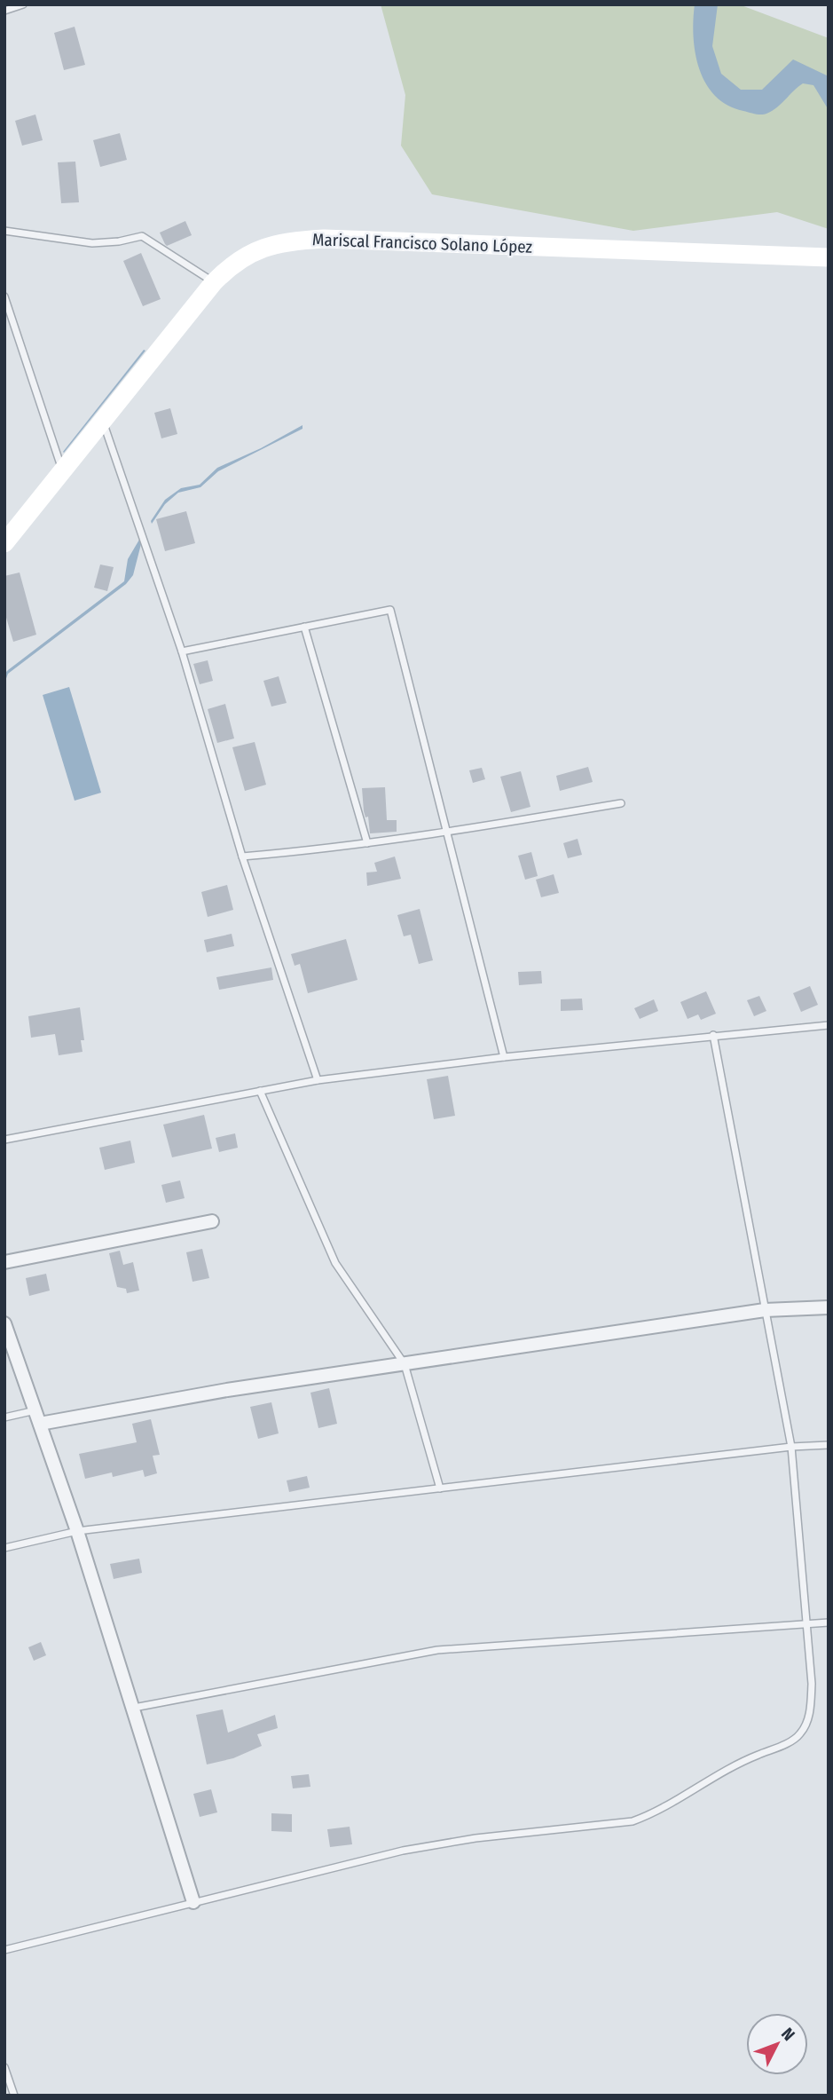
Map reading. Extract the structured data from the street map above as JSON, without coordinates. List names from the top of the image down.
{
  "streets": {
    "main road": ["Mariscal Francisco Solano López"]
  },
  "north": "top right"
}
